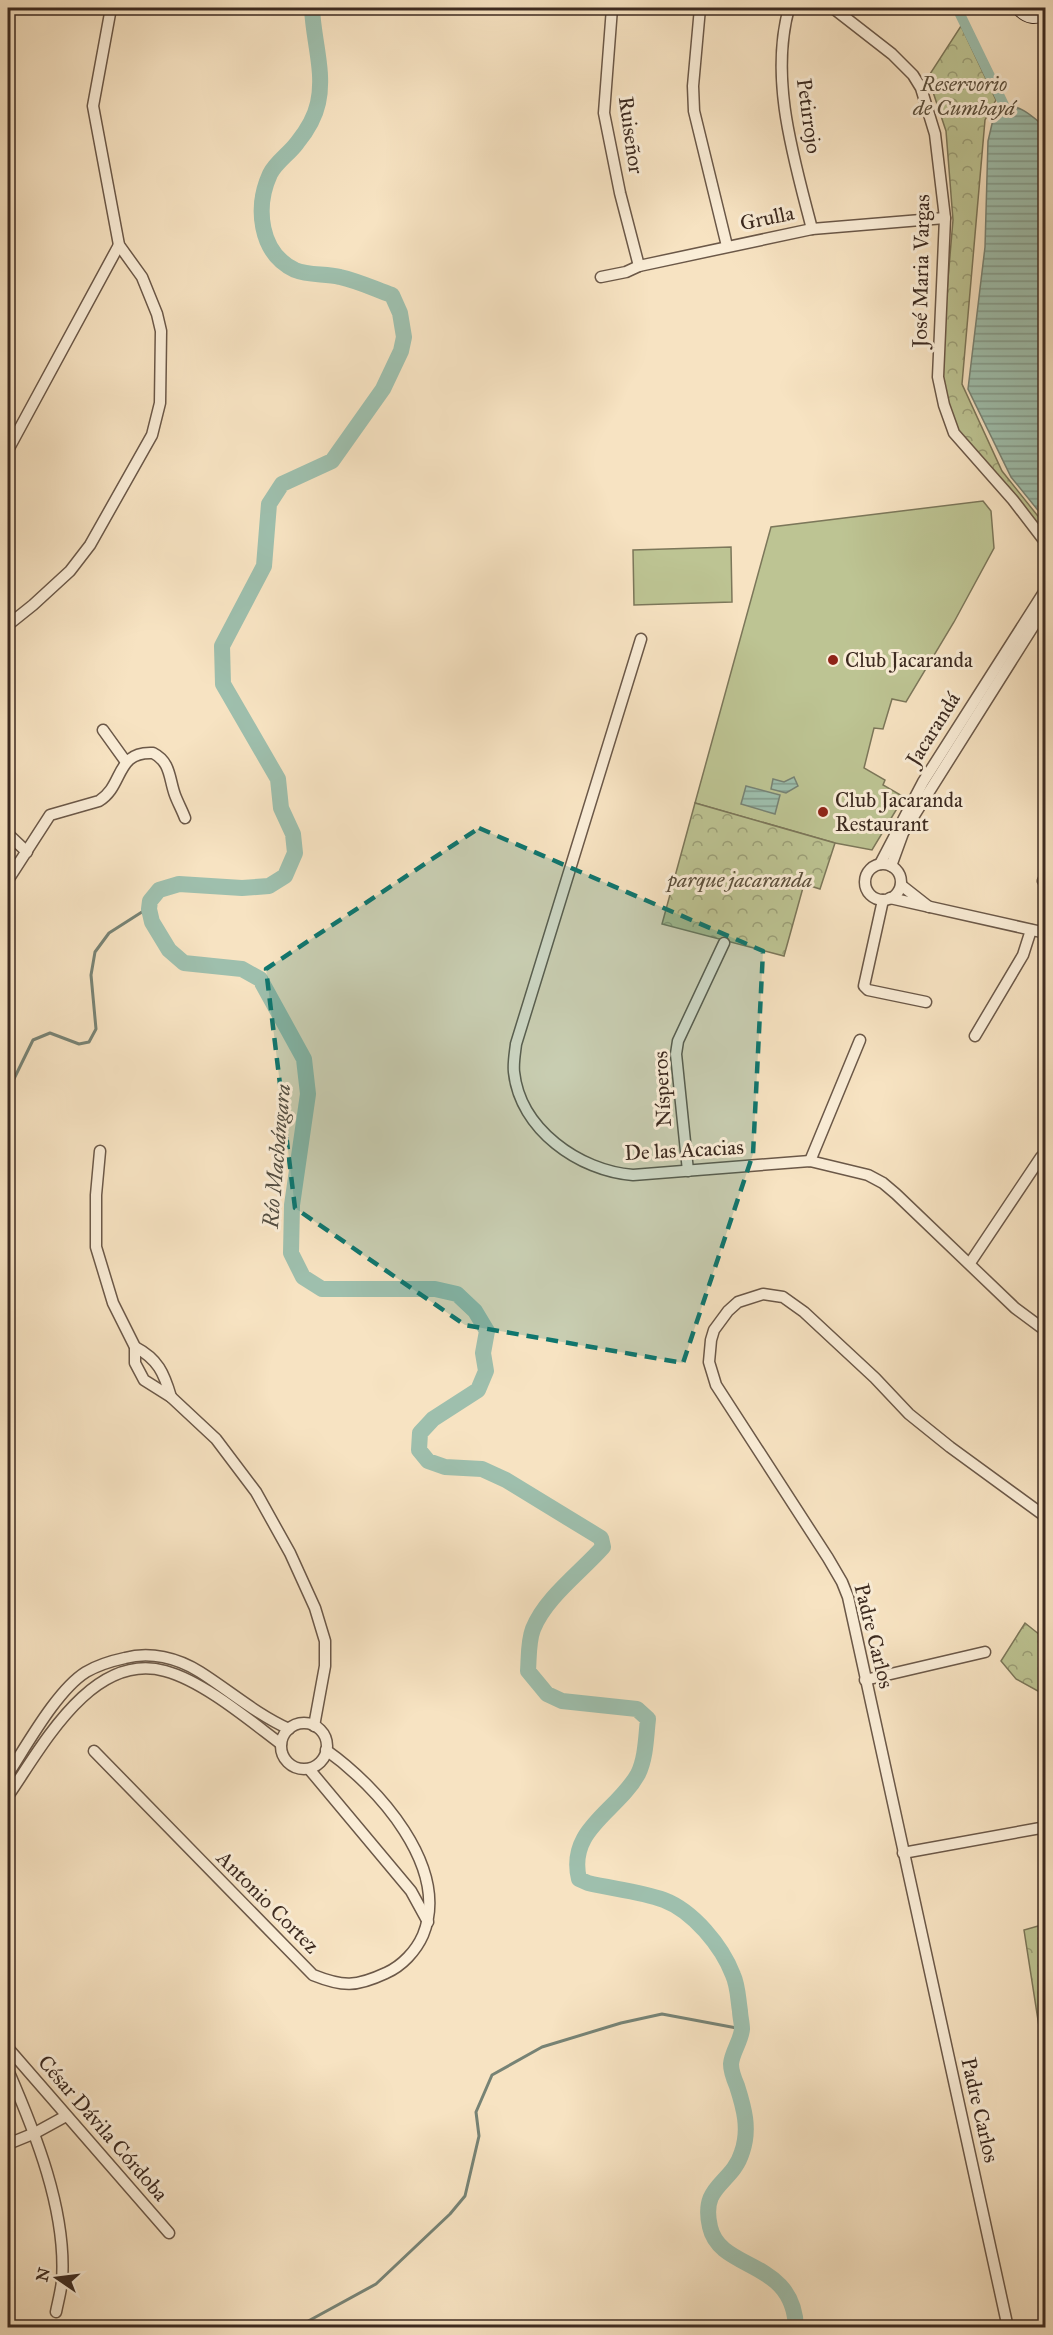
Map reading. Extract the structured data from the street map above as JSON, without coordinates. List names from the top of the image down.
{
  "streets": {
    "street": [
      "Petirrojo",
      "Ruiseñor",
      "Grulla",
      "José Maria Vargas",
      "Jacarandá",
      "Nísperos",
      "De las Acacias",
      "Padre Carlos",
      "Antonio Cortez",
      "César Dávila Córdoba"
    ]
  },
  "crossings": [
    ["Petirrojo", "Grulla"],
    ["Ruiseñor", "Grulla"],
    ["Grulla", "José Maria Vargas"],
    ["Nísperos", "De las Acacias"]
  ],
  "water": ["Río Machángara"],
  "parks": ["Reservorio de Cumbayá", "parque jacaranda"],
  "places": ["Club Jacaranda", "Club Jacaranda Restaurant"],
  "north": "left"
}
